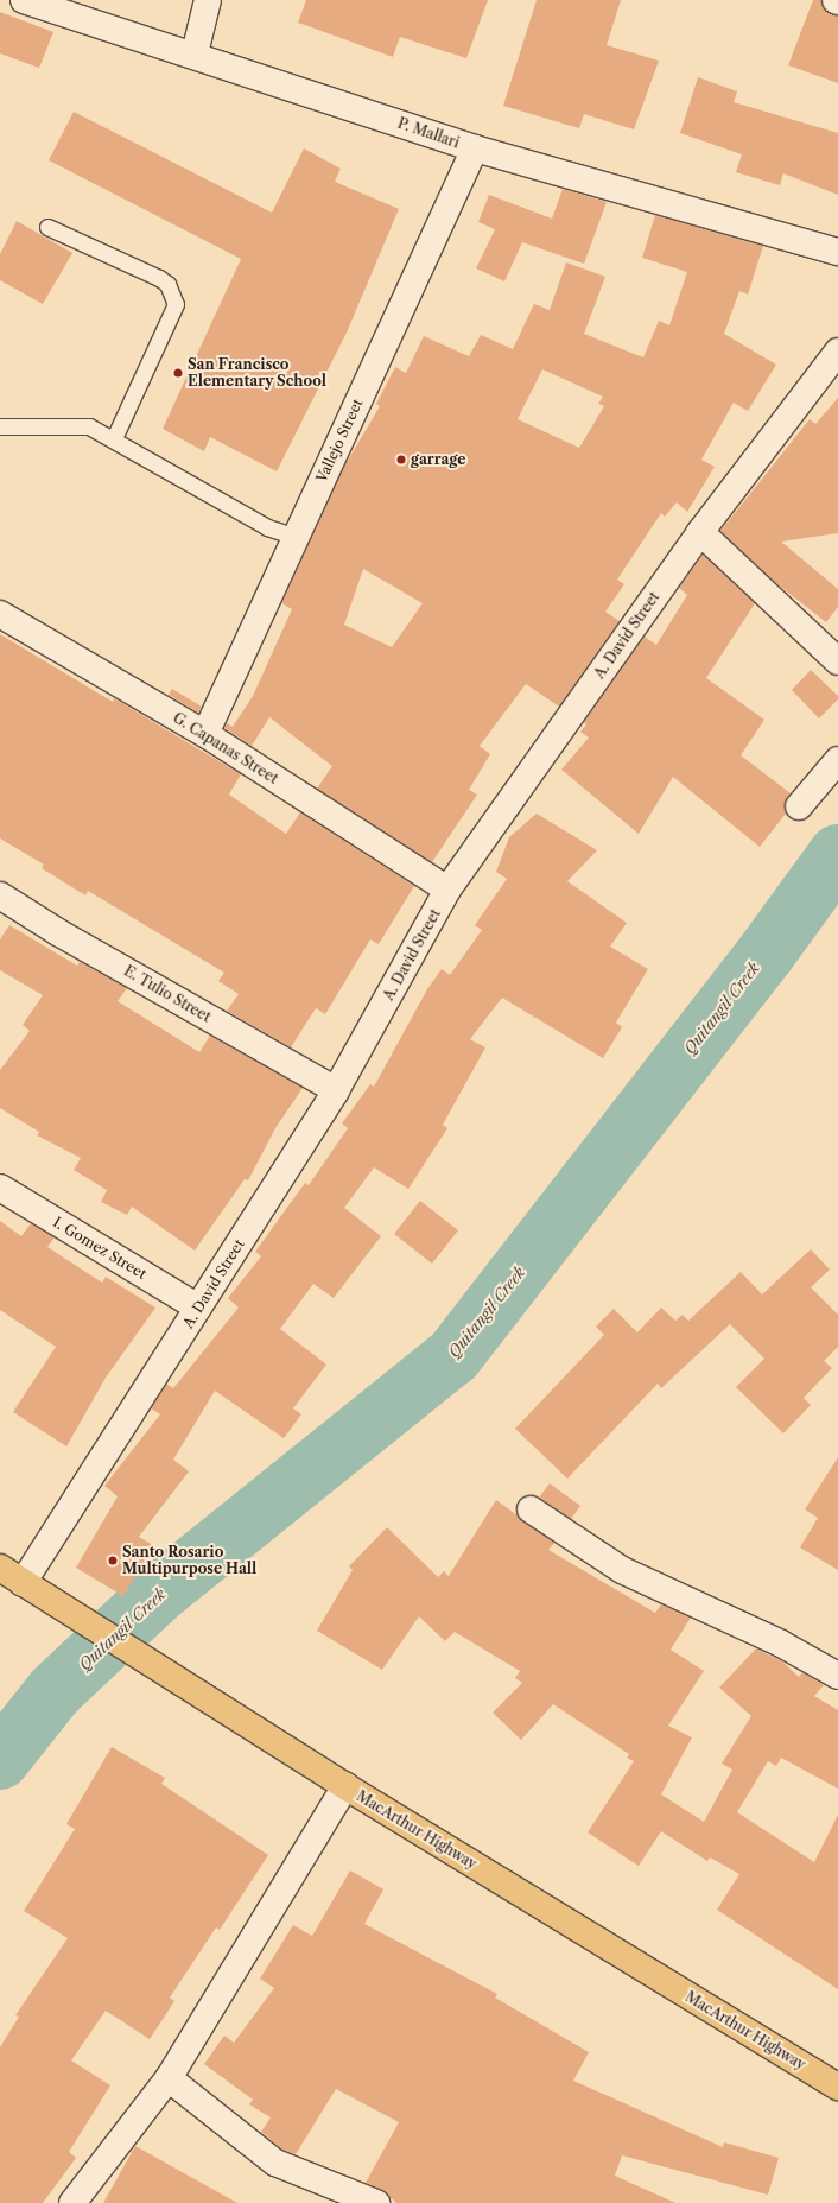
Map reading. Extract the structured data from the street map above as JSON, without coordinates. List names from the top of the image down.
{
  "streets": {
    "highway": ["MacArthur Highway"],
    "street": [
      "P. Mallari",
      "Vallejo Street",
      "A. David Street",
      "G. Capanas Street",
      "E. Tulio Street",
      "I. Gomez Street"
    ]
  },
  "crossings": [
    ["P. Mallari", "Vallejo Street"],
    ["Vallejo Street", "G. Capanas Street"],
    ["A. David Street", "G. Capanas Street"],
    ["A. David Street", "E. Tulio Street"],
    ["A. David Street", "I. Gomez Street"],
    ["A. David Street", "MacArthur Highway"]
  ],
  "water": ["Quitangil Creek"],
  "places": ["San Francisco Elementary School", "garrage", "Santo Rosario Multipurpose Hall"]
}
